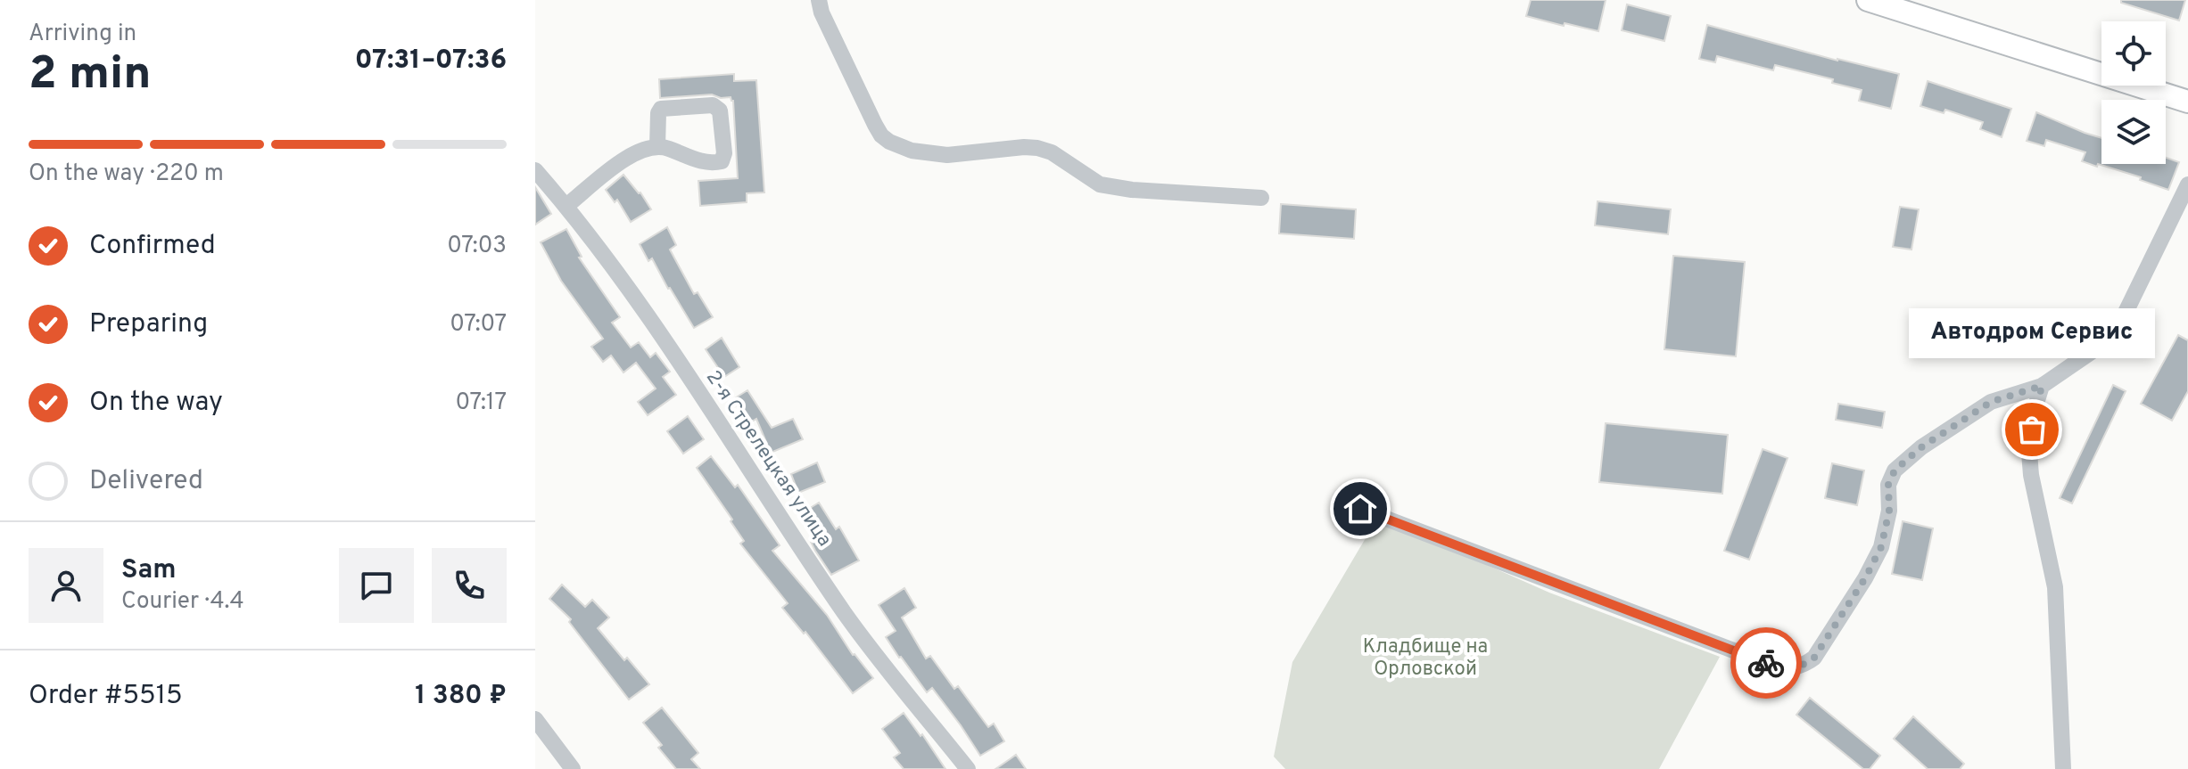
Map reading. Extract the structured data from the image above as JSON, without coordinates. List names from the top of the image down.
{
  "streets": {
    "street": ["2-я Стрелецкая улица"]
  },
  "parks": ["Кладбище на Орловской"],
  "places": ["Автодром Сервис"],
  "page": {
    "heading": ["2 min", "Arriving in", "07:31–07:36"],
    "panel": [
      "Sam",
      "Courier · 4.4",
      "Order #5515",
      "1 380 ₽"
    ],
    "bar": "On the way · 220 m",
    "list": [
      ["Confirmed", "07:03"],
      ["Preparing", "07:07"],
      ["On the way", "07:17"],
      "Delivered"
    ],
    "bubble": "Автодром Сервис"
  }
}
